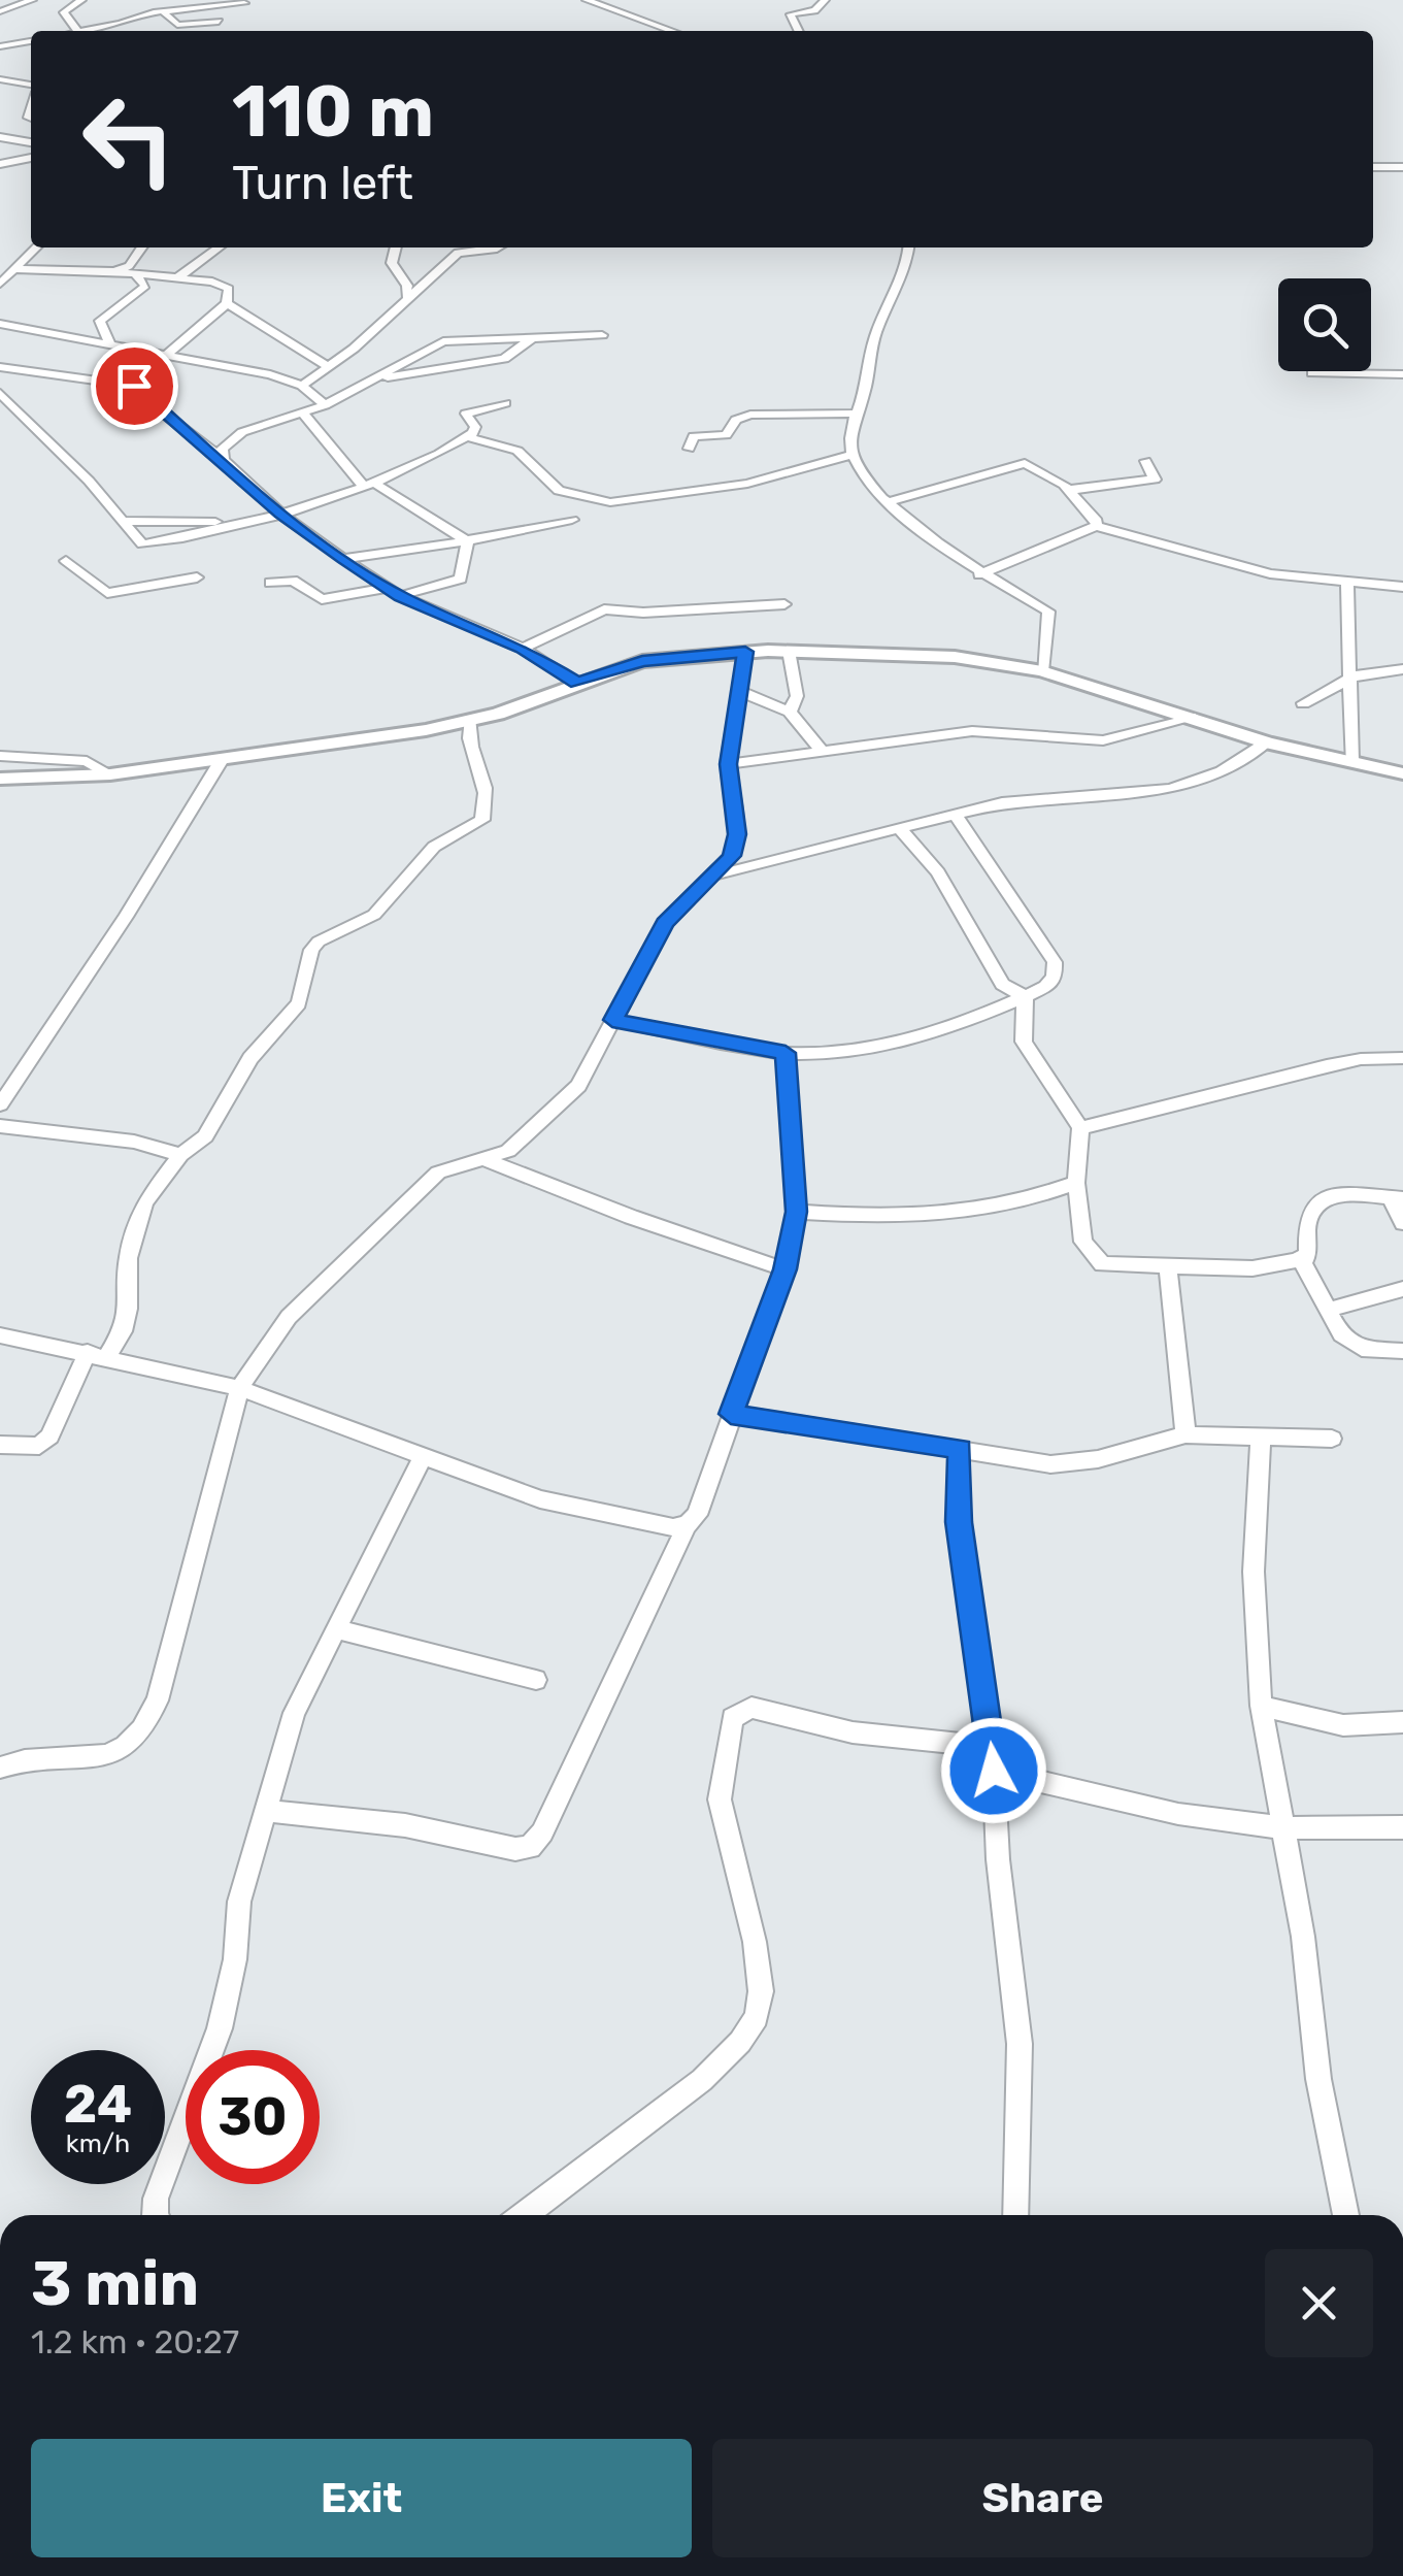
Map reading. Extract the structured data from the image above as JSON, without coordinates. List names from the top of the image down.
{
  "page": {
    "turn": ["110 m", "Turn left"],
    "speed": "24 km/h",
    "limit": "30",
    "heading": ["3 min", "1.2 km · 20:27"],
    "buttons": ["Exit", "Share"]
  }
}
